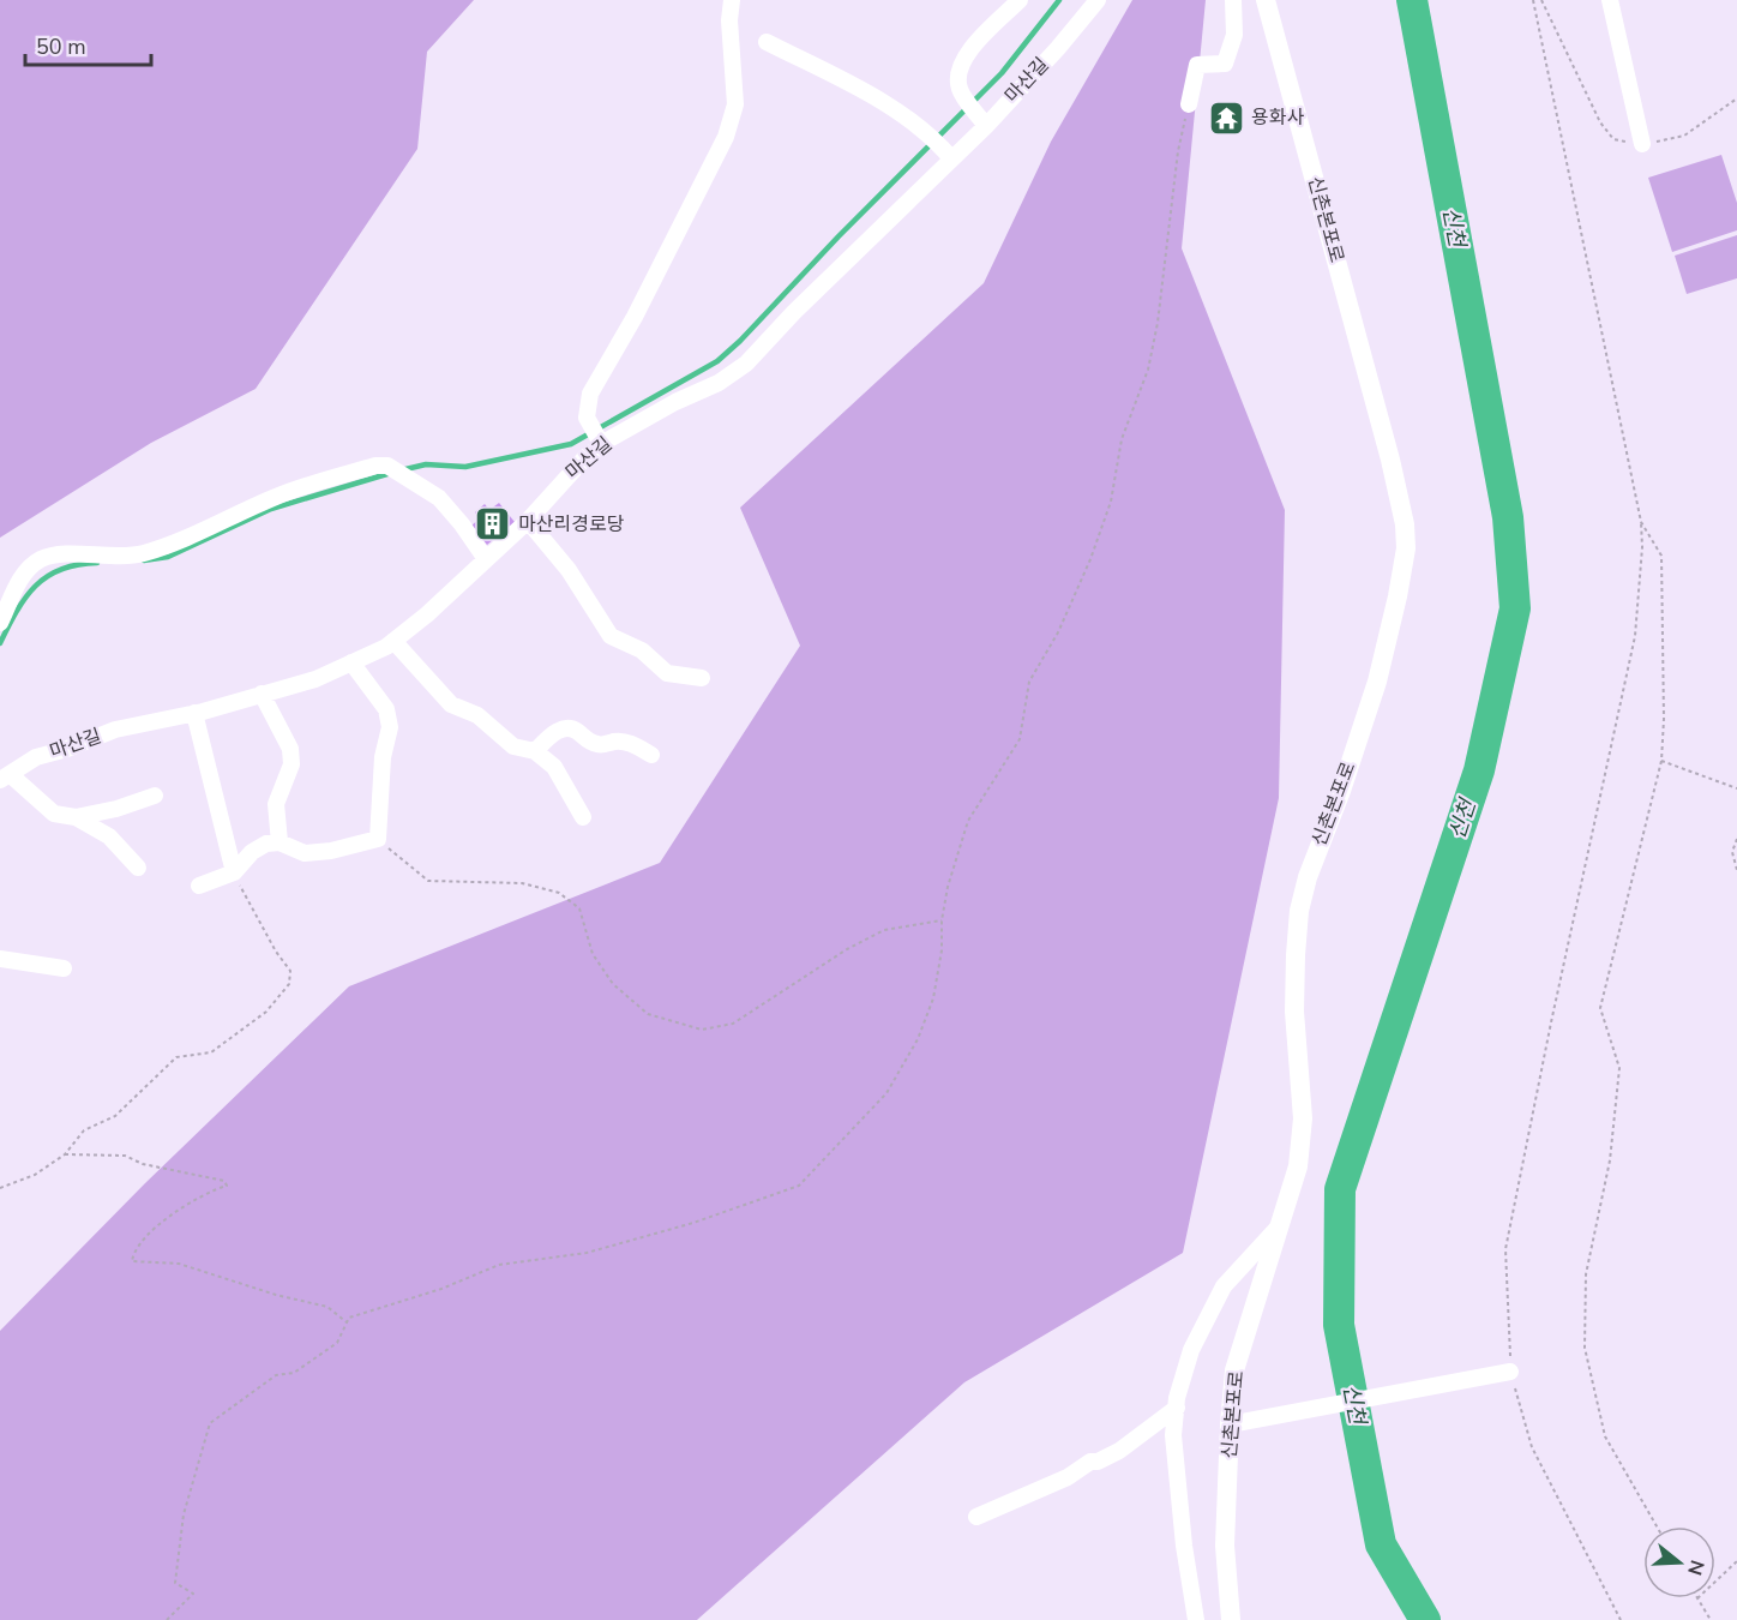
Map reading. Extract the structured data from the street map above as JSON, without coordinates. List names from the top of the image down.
{
  "streets": {
    "main road": ["신촌본포로"],
    "street": ["마산길"]
  },
  "water": ["신천"],
  "places": {
    "temple": ["용화사"],
    "building": ["마산리경로당"]
  },
  "scale_bar": "50 m",
  "north": "right"
}
